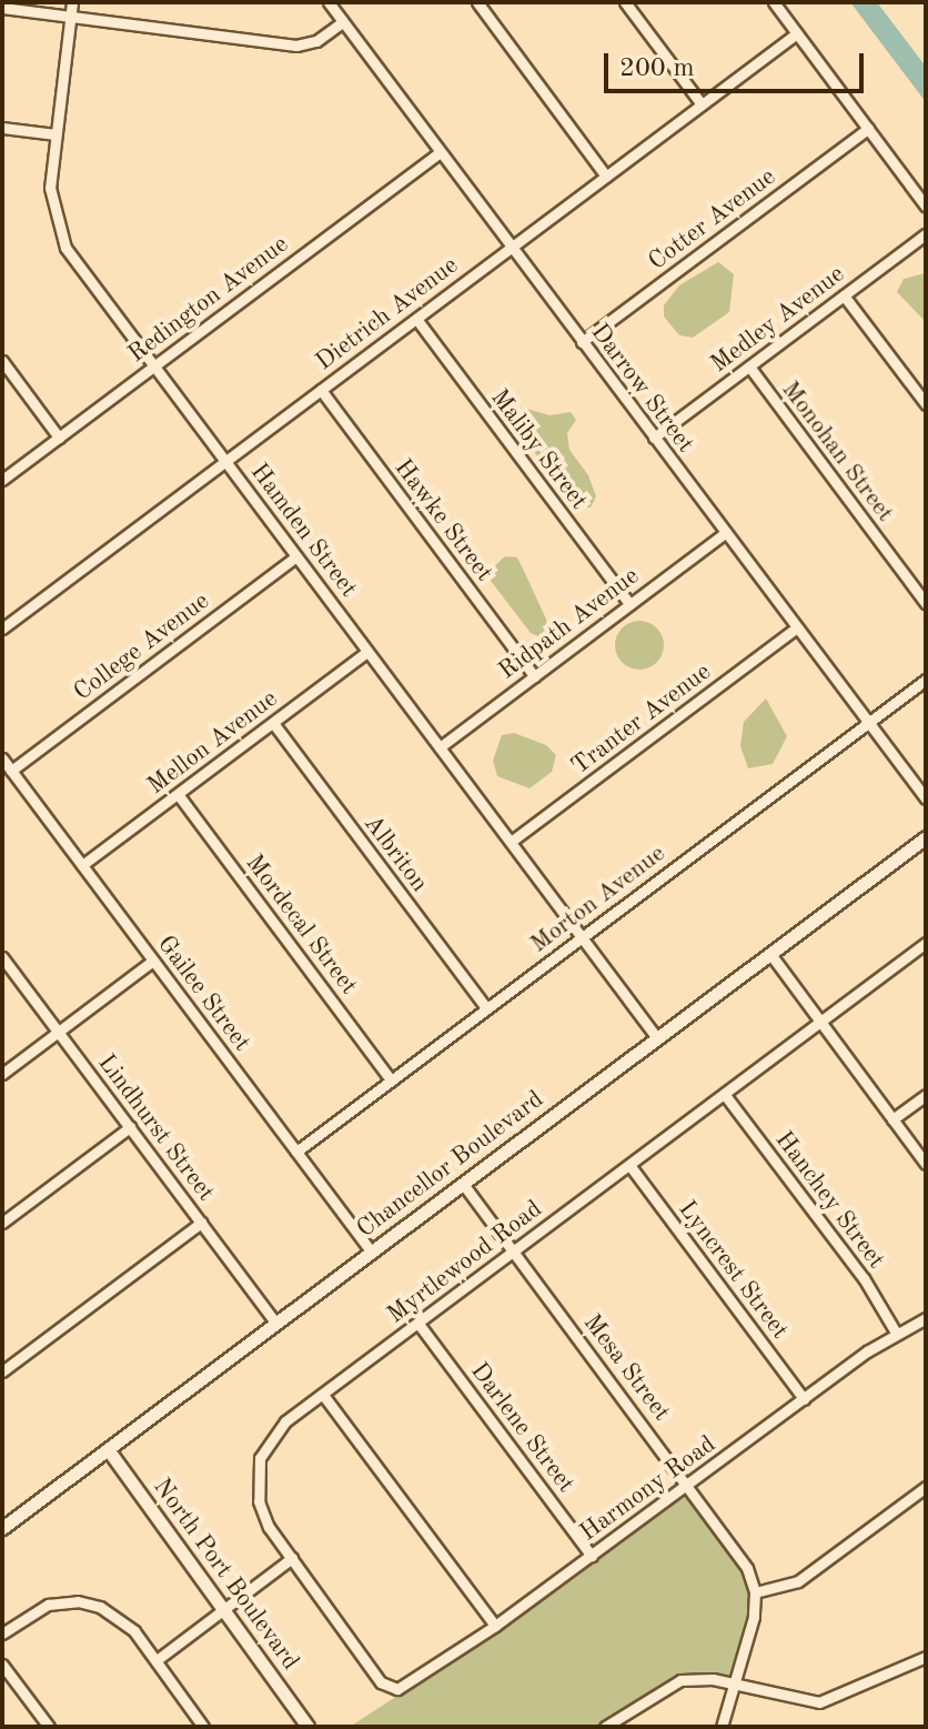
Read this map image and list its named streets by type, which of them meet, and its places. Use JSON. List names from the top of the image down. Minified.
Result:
{"streets":{"street":["Cotter Avenue","Redington Avenue","Dietrich Avenue","Medley Avenue","Darrow Street","Maliby Street","Monohan Street","Hawke Street","Hamden Street","Ridpath Avenue","College Avenue","Tranter Avenue","Mellon Avenue","Albriton","Morton Avenue","Mordecal Street","Gailee Street","Lindhurst Street","Chancellor Boulevard","Hanchey Street","Myrtlewood Road","Lyncrest Street","Mesa Street","Darlene Street","Harmony Road","North Port Boulevard"]},"crossings":[["Cotter Avenue","Darrow Street"],["Redington Avenue","Darrow Street"],["Redington Avenue","Hamden Street"],["Dietrich Avenue","Darrow Street"],["Dietrich Avenue","Maliby Street"],["Dietrich Avenue","Hawke Street"],["Dietrich Avenue","Hamden Street"],["Medley Avenue","Darrow Street"],["Medley Avenue","Monohan Street"],["Darrow Street","Ridpath Avenue"],["Darrow Street","Tranter Avenue"],["Darrow Street","Morton Avenue"],["Maliby Street","Ridpath Avenue"],["Hawke Street","Ridpath Avenue"],["Hamden Street","Ridpath Avenue"],["Hamden Street","College Avenue"],["Hamden Street","Tranter Avenue"],["Hamden Street","Mellon Avenue"],["Hamden Street","Morton Avenue"],["Hamden Street","Chancellor Boulevard"],["College Avenue","Gailee Street"],["Mellon Avenue","Albriton"],["Mellon Avenue","Mordecal Street"],["Mellon Avenue","Gailee Street"],["Albriton","Morton Avenue"],["Morton Avenue","Mordecal Street"],["Morton Avenue","Gailee Street"],["Gailee Street","Chancellor Boulevard"],["Lindhurst Street","Chancellor Boulevard"],["Chancellor Boulevard","Mesa Street"],["Chancellor Boulevard","North Port Boulevard"],["Hanchey Street","Myrtlewood Road"],["Hanchey Street","Harmony Road"],["Myrtlewood Road","Lyncrest Street"],["Myrtlewood Road","Mesa Street"],["Myrtlewood Road","Darlene Street"],["Myrtlewood Road","Harmony Road"],["Lyncrest Street","Harmony Road"],["Mesa Street","Harmony Road"],["Darlene Street","Harmony Road"]],"scale_bar":"200 m"}
